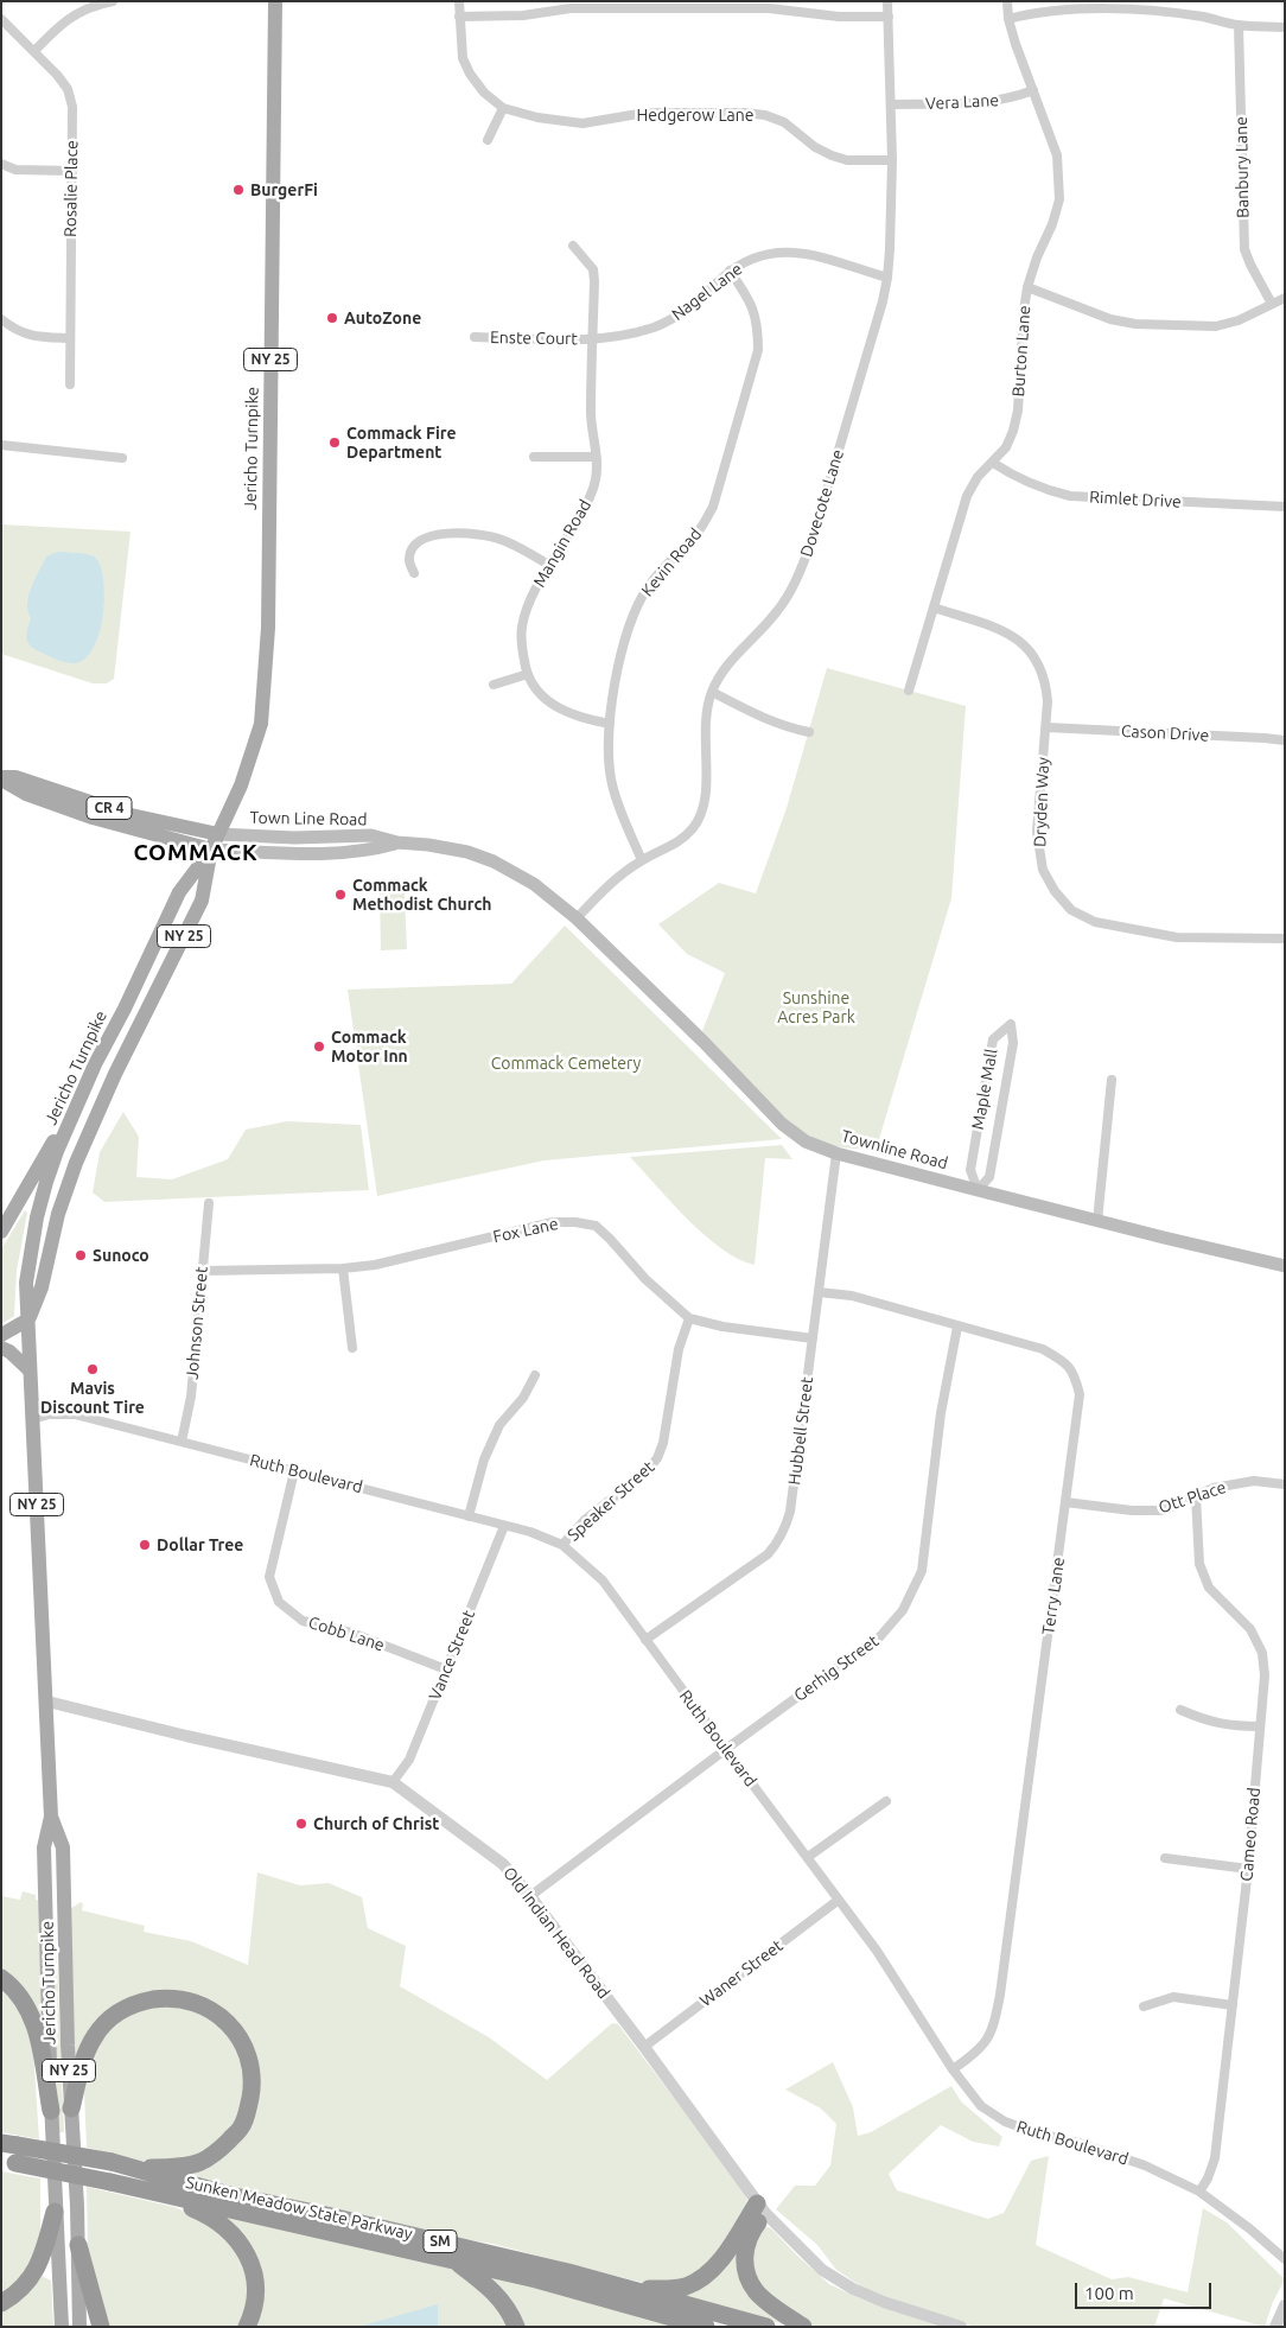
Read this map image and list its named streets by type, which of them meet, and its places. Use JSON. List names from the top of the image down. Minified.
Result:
{"streets":{"highway":["Sunken Meadow State Parkway","SM"],"main road":["NY 25","Jericho Turnpike","CR 4","Town Line Road","Townline Road"],"street":["Vera Lane","Hedgerow Lane","Banbury Lane","Rosalie Place","Nagel Lane","Enste Court","Burton Lane","Rimlet Drive","Dovecote Lane","Mangin Road","Kevin Road","Cason Drive","Dryden Way","Maple Mall","Fox Lane","Johnson Street","Hubbell Street","Ruth Boulevard","Ott Place","Speaker Street","Terry Lane","Cobb Lane","Vance Street","Gerhig Street","Cameo Road","Old Indian Head Road","Waner Street"]},"crossings":[["Vera Lane","Burton Lane"],["Vera Lane","Dovecote Lane"],["Hedgerow Lane","Dovecote Lane"],["Nagel Lane","Enste Court"],["Nagel Lane","Dovecote Lane"],["Nagel Lane","Mangin Road"],["Nagel Lane","Kevin Road"],["Enste Court","Mangin Road"],["Burton Lane","Rimlet Drive"],["Burton Lane","Dryden Way"],["Jericho Turnpike","CR 4"],["Jericho Turnpike","Town Line Road"],["Jericho Turnpike","Ruth Boulevard"],["Jericho Turnpike","Old Indian Head Road"],["Dovecote Lane","Kevin Road"],["Dovecote Lane","Town Line Road"],["Dovecote Lane","Townline Road"],["Mangin Road","Kevin Road"],["Cason Drive","Dryden Way"],["CR 4","Town Line Road"],["Town Line Road","Townline Road"],["Maple Mall","Townline Road"],["Townline Road","Hubbell Street"],["Fox Lane","Johnson Street"],["Fox Lane","Hubbell Street"],["Fox Lane","Speaker Street"],["Johnson Street","Ruth Boulevard"],["Hubbell Street","Ruth Boulevard"],["Hubbell Street","Terry Lane"],["Ruth Boulevard","Speaker Street"],["Ruth Boulevard","Terry Lane"],["Ruth Boulevard","Cobb Lane"],["Ruth Boulevard","Vance Street"],["Ruth Boulevard","Gerhig Street"],["Ruth Boulevard","Cameo Road"],["Ruth Boulevard","Waner Street"],["Ott Place","Terry Lane"],["Ott Place","Cameo Road"],["Terry Lane","Gerhig Street"],["Cobb Lane","Vance Street"],["Vance Street","Old Indian Head Road"],["Gerhig Street","Old Indian Head Road"],["Old Indian Head Road","Waner Street"]],"districts":["COMMACK"],"parks":["Sunshine Acres Park","Commack Cemetery"],"places":["BurgerFi","AutoZone","Commack Fire Department","Commack Methodist Church","Commack Motor Inn","Sunoco","Mavis Discount Tire","Dollar Tree","Church of Christ"],"scale_bar":"100 m"}
